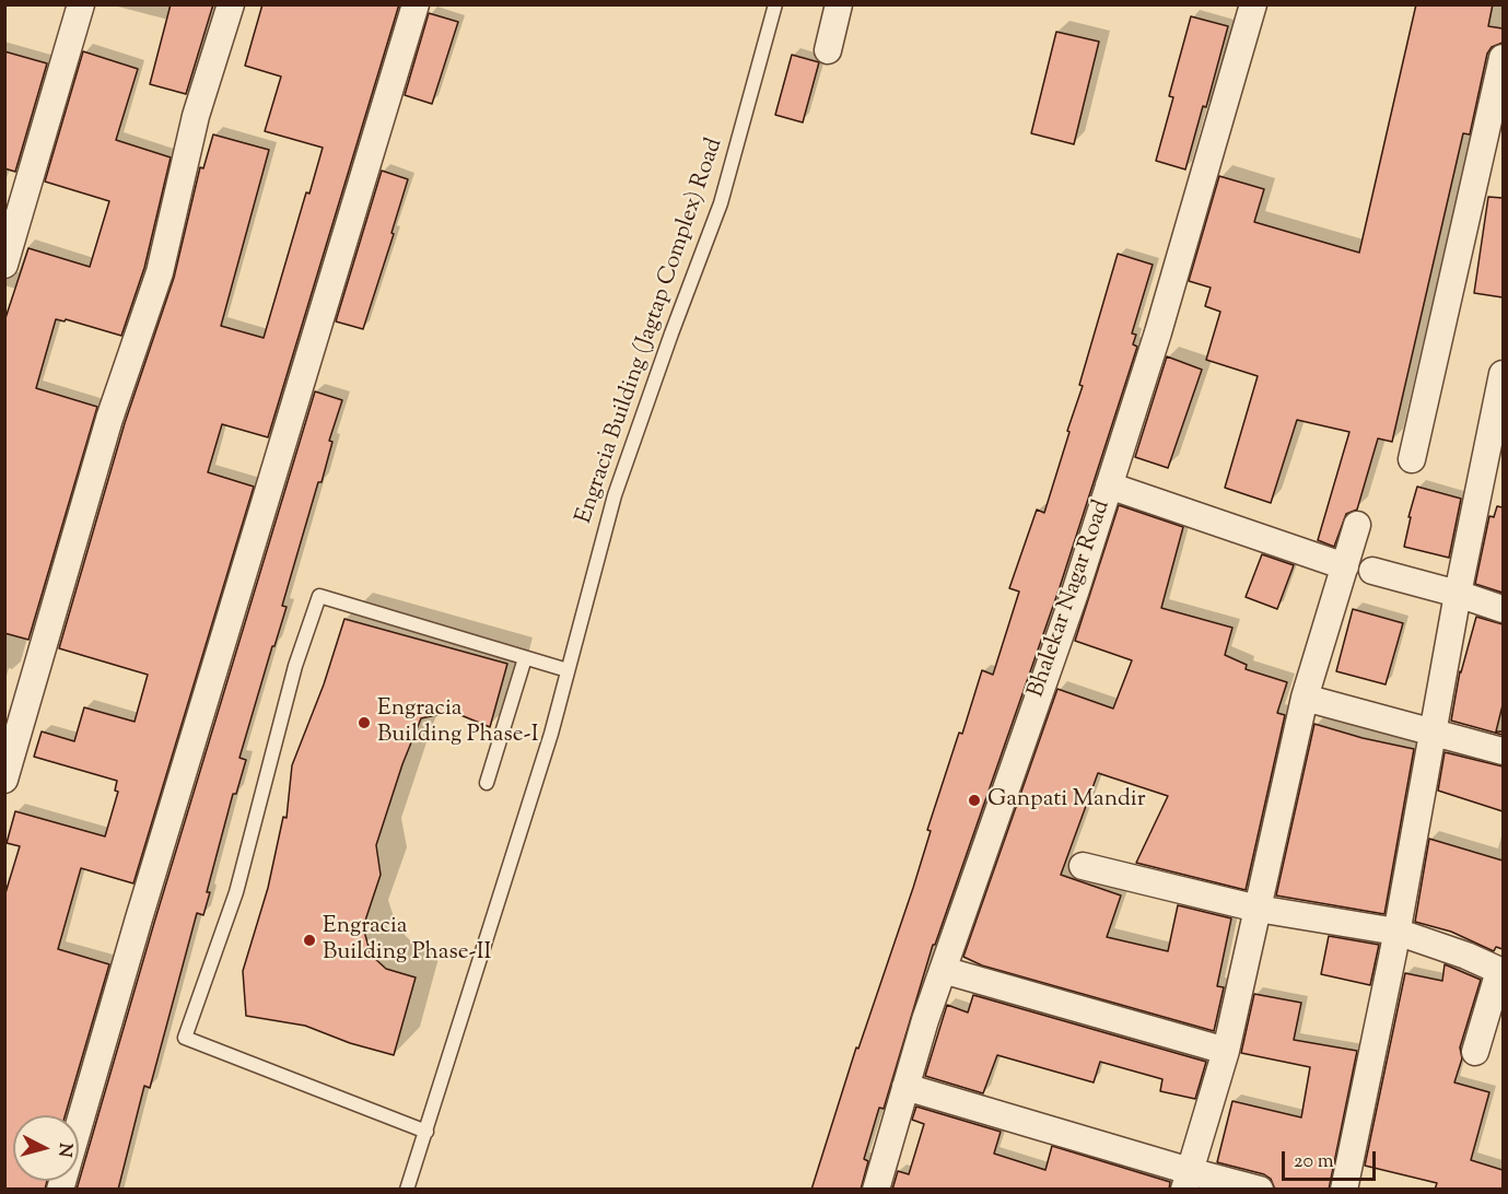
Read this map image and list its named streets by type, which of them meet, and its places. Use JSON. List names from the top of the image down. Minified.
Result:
{"streets":{"street":["Bhalekar Nagar Road"],"lane":["Engracia Building (Jagtap Complex) Road"]},"places":["Engracia Building Phase-I","Ganpati Mandir","Engracia Building Phase-II"],"scale_bar":"20 m","north":"right"}
